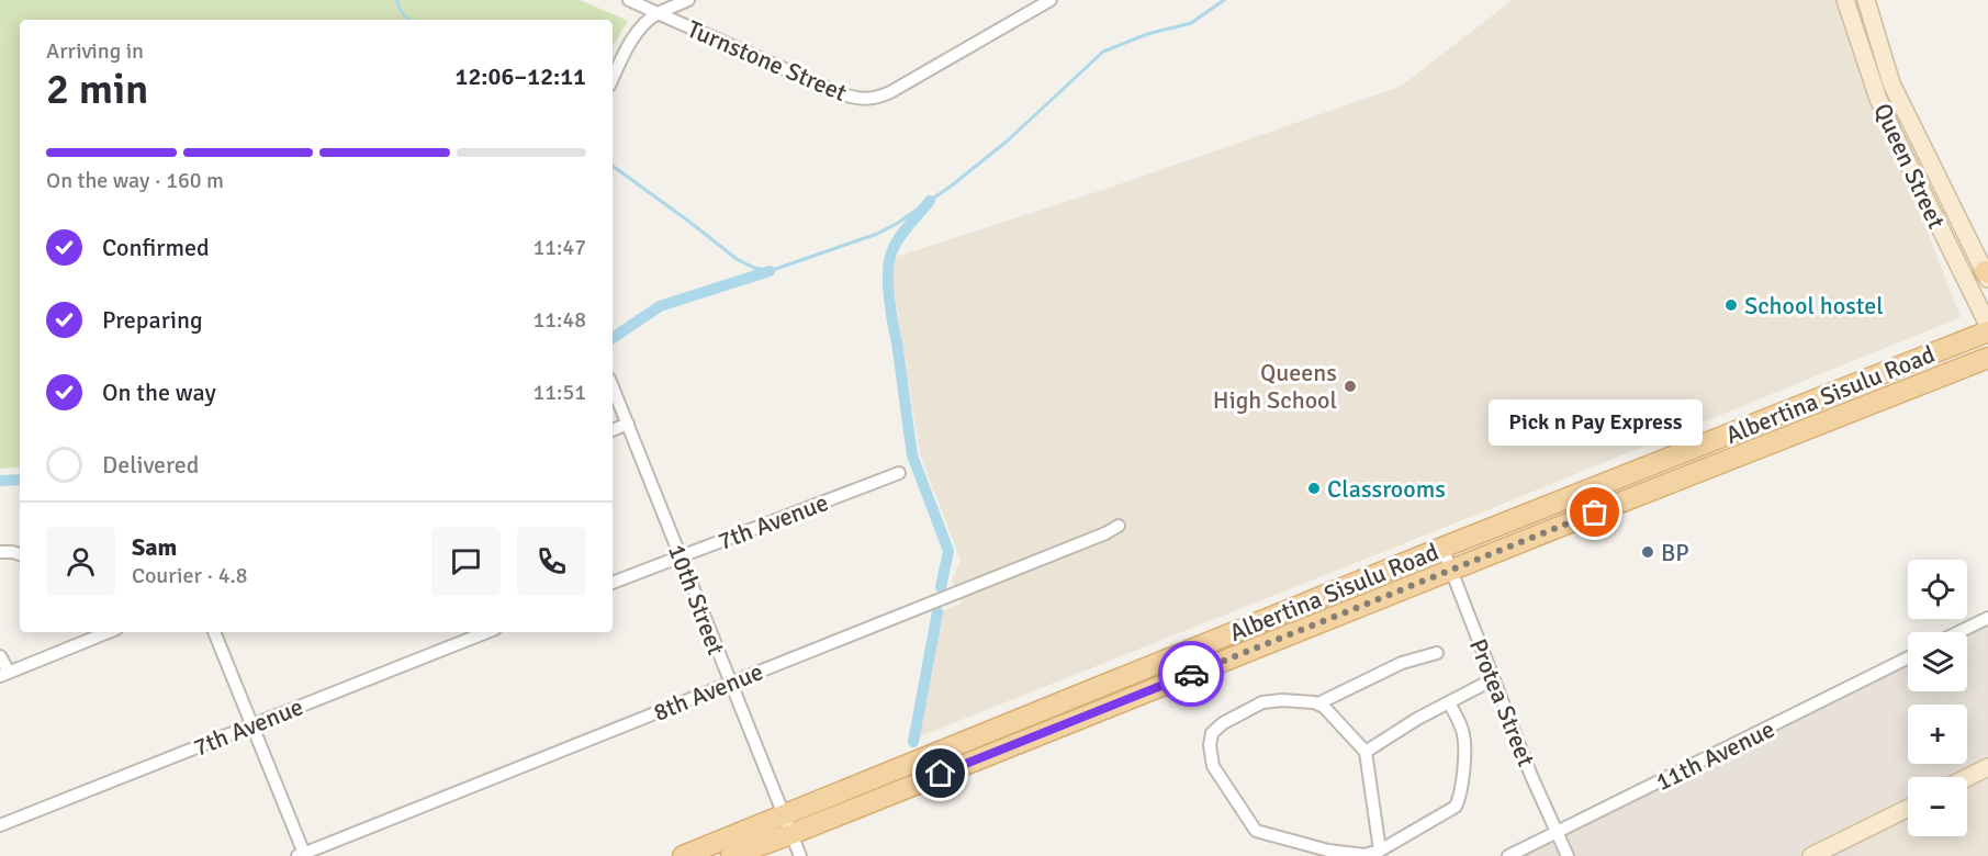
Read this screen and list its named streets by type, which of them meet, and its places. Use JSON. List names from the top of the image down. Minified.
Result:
{"streets":{"main road":["Queen Street","Albertina Sisulu Road"],"street":["Turnstone Street","7th Avenue","10th Street","8th Avenue","Protea Street","11th Avenue"]},"crossings":[["Albertina Sisulu Road","10th Street"],["Albertina Sisulu Road","Protea Street"],["7th Avenue","10th Street"],["10th Street","8th Avenue"],["Protea Street","11th Avenue"]],"places":["School hostel","Queens High School","Classrooms","Pick n Pay Express","BP"],"page":{"heading":["2 min","Arriving in","12:06–12:11"],"panel":["Sam","Courier · 4.8"],"bar":"On the way · 160 m","list":[["Confirmed","11:47"],["Preparing","11:48"],["On the way","11:51"],"Delivered"],"bubble":"Pick n Pay Express","map_buttons":["+","−"]}}
